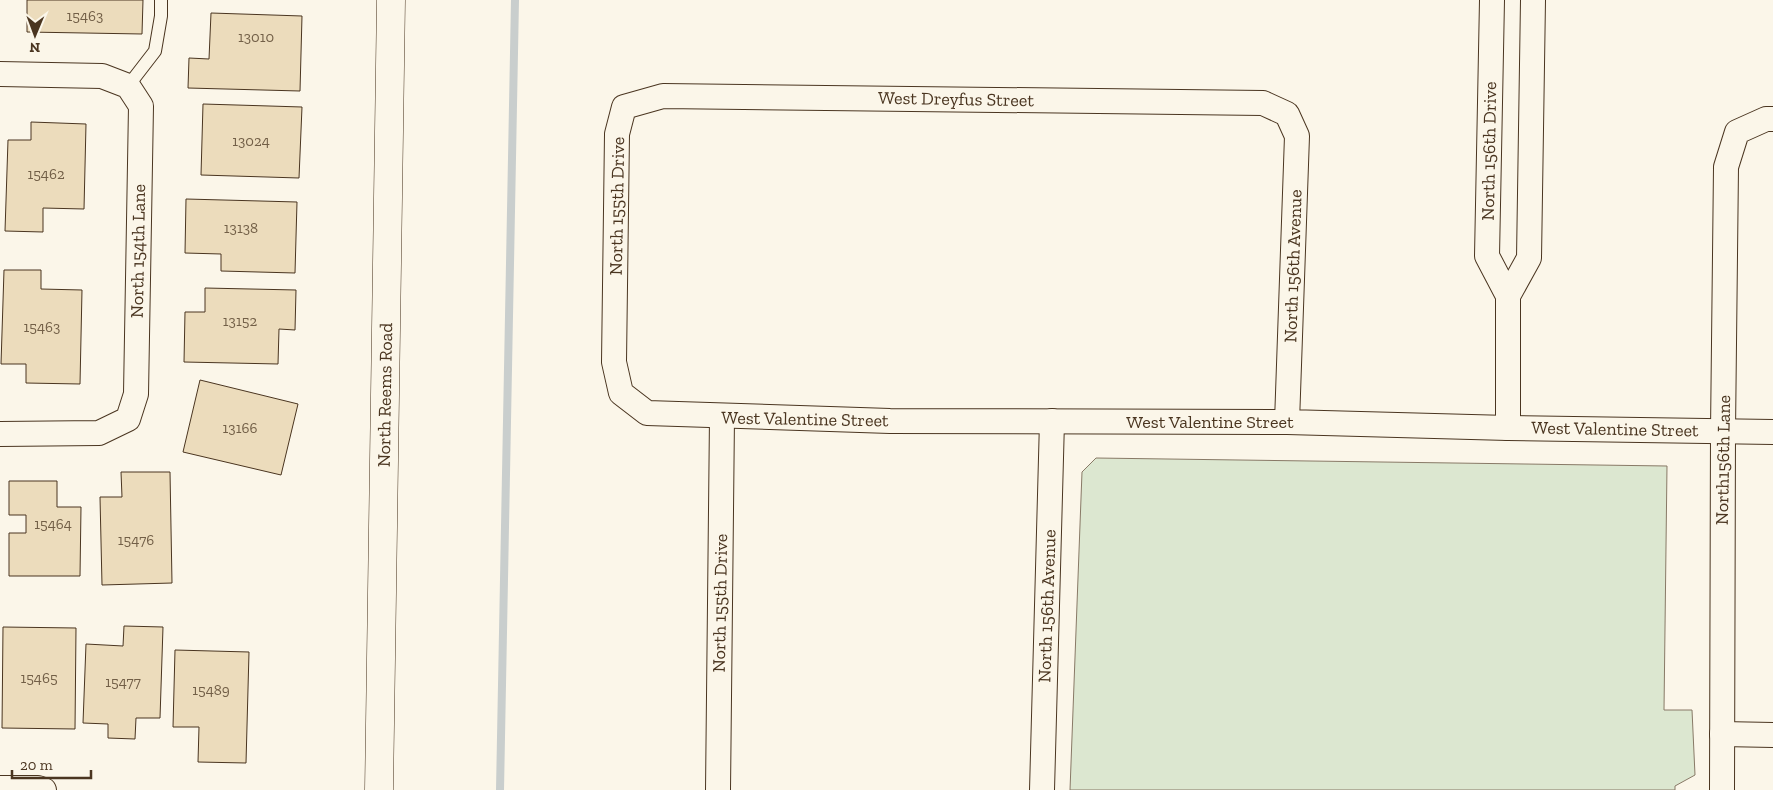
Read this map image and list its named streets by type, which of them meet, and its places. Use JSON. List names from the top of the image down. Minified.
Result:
{"streets":{"main road":["North Reems Road"],"street":["West Dreyfus Street","North 156th Drive","North 155th Drive","North 154th Lane","North 156th Avenue","West Valentine Street","North156th Lane"]},"crossings":[["West Dreyfus Street","North 155th Drive"],["West Dreyfus Street","North 156th Avenue"],["North 156th Drive","West Valentine Street"],["North 155th Drive","West Valentine Street"],["North 156th Avenue","West Valentine Street"],["West Valentine Street","North156th Lane"]],"house_numbers":["15463","13010","13024","15462","13138","13152","15463","13166","15464","15476","15465","15477","15489"],"scale_bar":"20 m","north":"bottom"}
